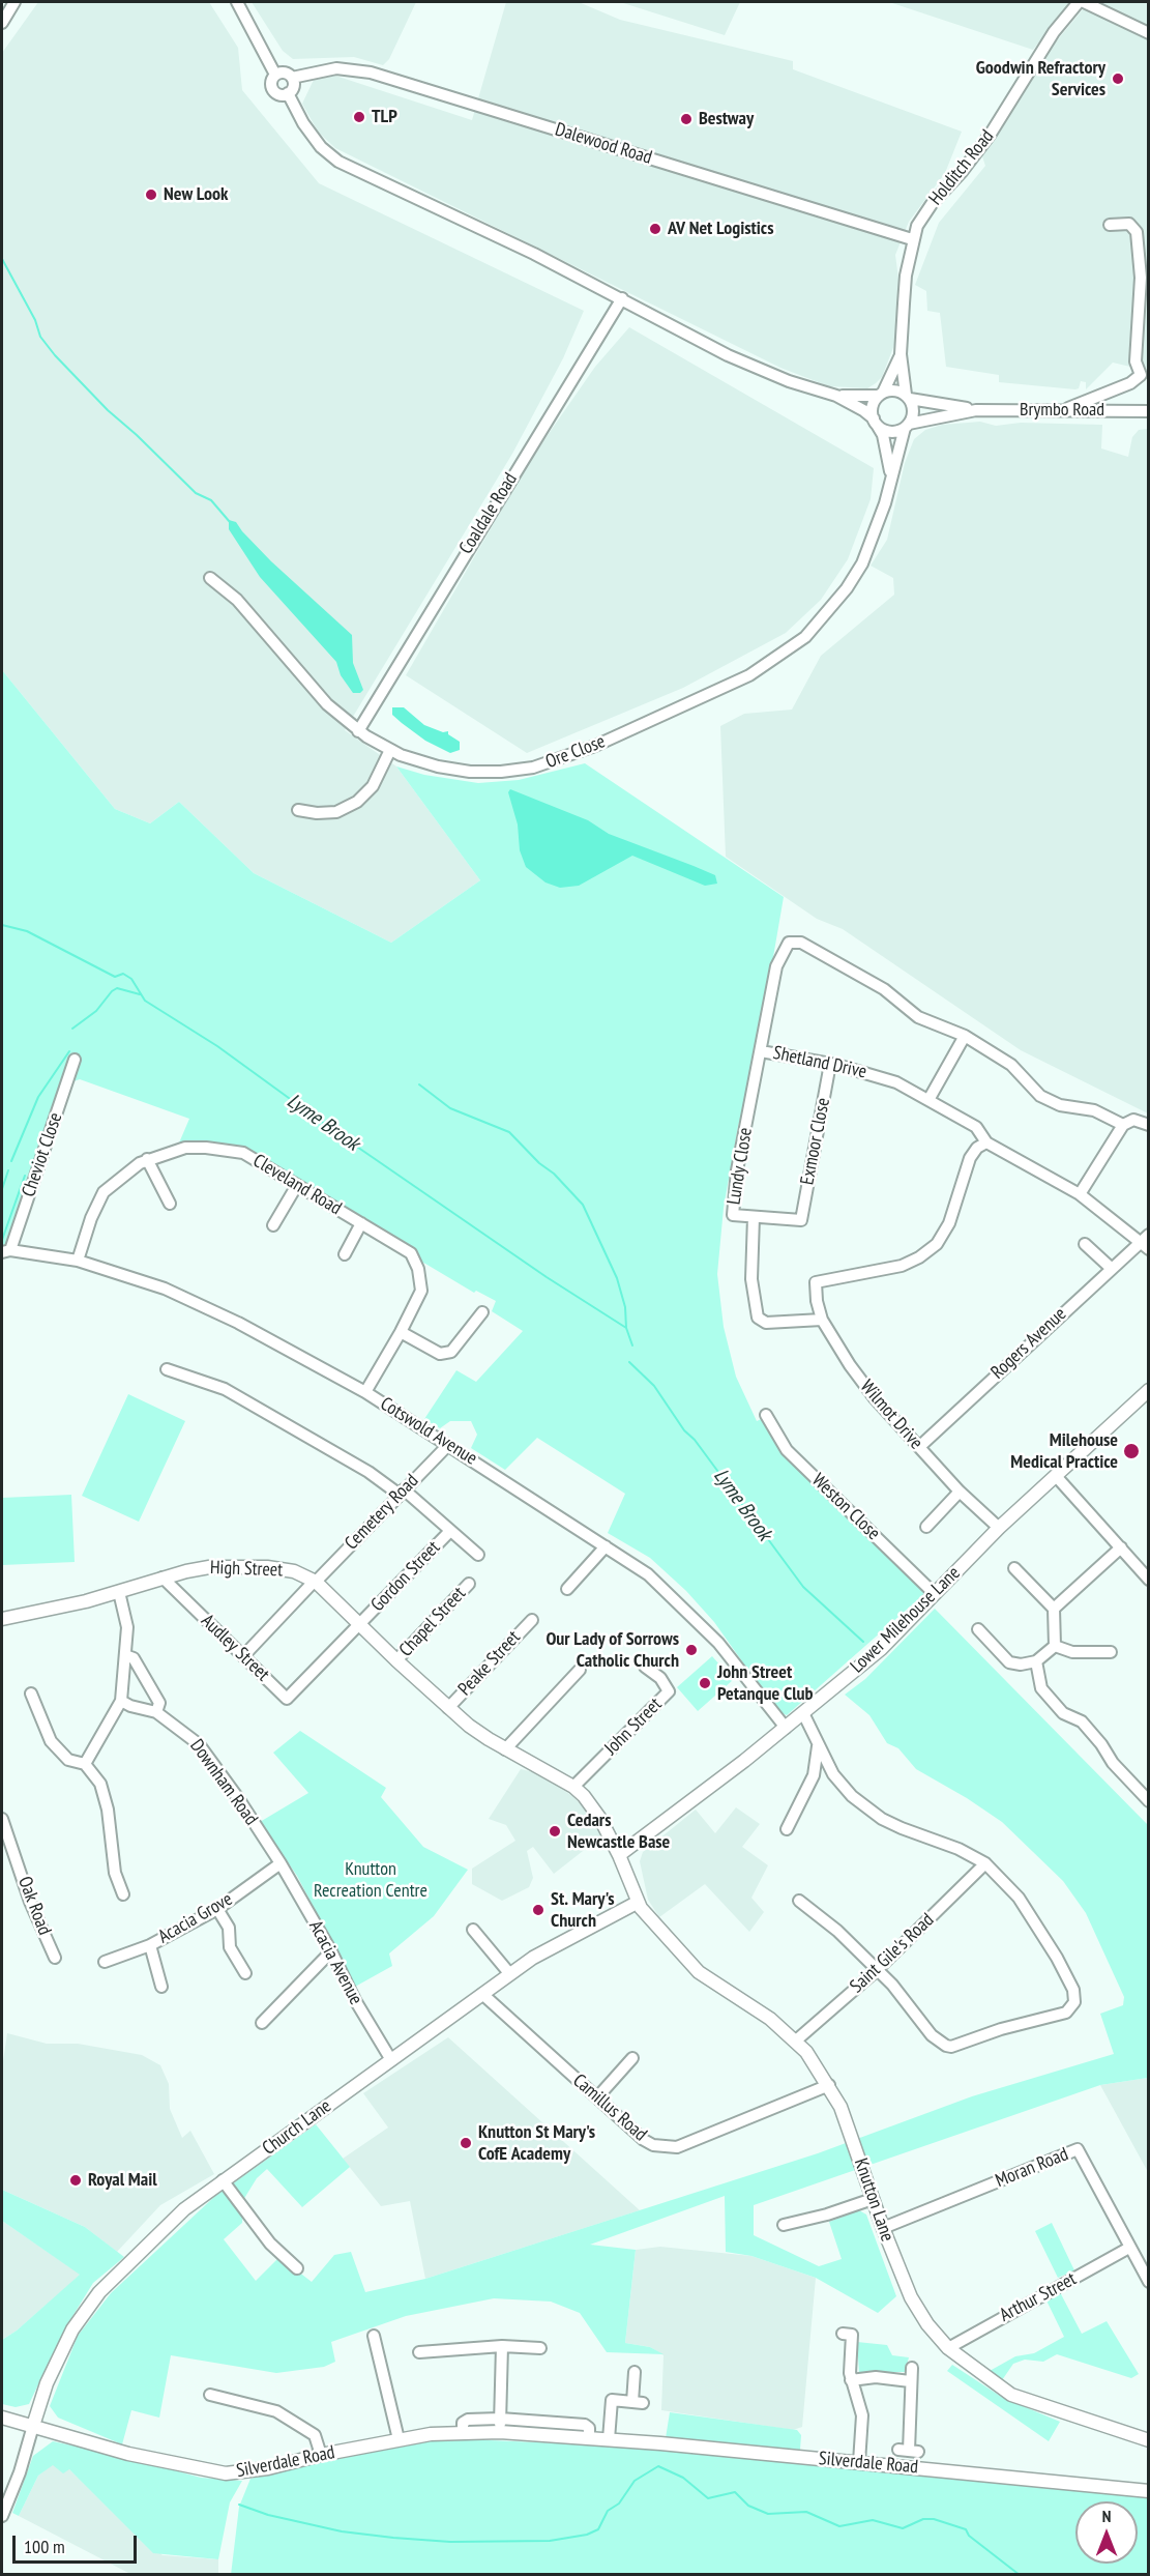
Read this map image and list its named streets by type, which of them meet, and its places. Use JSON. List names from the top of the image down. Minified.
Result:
{"streets":{"main road":["High Street","Lower Milehouse Lane","Church Lane","Knutton Lane","Silverdale Road"],"street":["Dalewood Road","Holditch Road","Brymbo Road","Coaldale Road","Ore Close","Shetland Drive","Exmoor Close","Cheviot Close","Lundy Close","Cleveland Road","Rogers Avenue","Wilmot Drive","Cotswold Avenue","Weston Close","Cemetery Road","Gordon Street","Chapel Street","Audley Street","Peake Street","John Street","Downham Road","Oak Road","Acacia Grove","Saint Gile's Road","Acacia Avenue","Camillus Road","Moran Road","Arthur Street"]},"crossings":[["Dalewood Road","Holditch Road"],["Holditch Road","Brymbo Road"],["Holditch Road","Ore Close"],["Brymbo Road","Ore Close"],["Coaldale Road","Ore Close"],["Shetland Drive","Exmoor Close"],["Shetland Drive","Lundy Close"],["Shetland Drive","Wilmot Drive"],["Exmoor Close","Lundy Close"],["Cheviot Close","Cotswold Avenue"],["Cleveland Road","Cotswold Avenue"],["Rogers Avenue","Wilmot Drive"],["Wilmot Drive","Lower Milehouse Lane"],["Cotswold Avenue","Cemetery Road"],["Cotswold Avenue","Lower Milehouse Lane"],["Weston Close","Lower Milehouse Lane"],["Cemetery Road","High Street"],["Cemetery Road","Audley Street"],["High Street","Gordon Street"],["High Street","Chapel Street"],["High Street","Audley Street"],["High Street","Peake Street"],["High Street","John Street"],["Gordon Street","Audley Street"],["Downham Road","Acacia Grove"],["Downham Road","Acacia Avenue"],["Acacia Grove","Acacia Avenue"],["Saint Gile's Road","Knutton Lane"],["Acacia Avenue","Church Lane"],["Camillus Road","Church Lane"],["Camillus Road","Knutton Lane"],["Church Lane","Knutton Lane"],["Church Lane","Silverdale Road"],["Moran Road","Knutton Lane"],["Moran Road","Arthur Street"],["Knutton Lane","Arthur Street"]],"water":["Lyme Brook"],"parks":["Knutton Recreation Centre"],"places":["Goodwin Refractory Services","TLP","Bestway","New Look","AV Net Logistics","Milehouse Medical Practice","Our Lady of Sorrows Catholic Church","John Street Petanque Club","Cedars Newcastle Base","St. Mary's Church","Knutton St Mary's CofE Academy","Royal Mail"],"scale_bar":"100 m","north":"top"}
